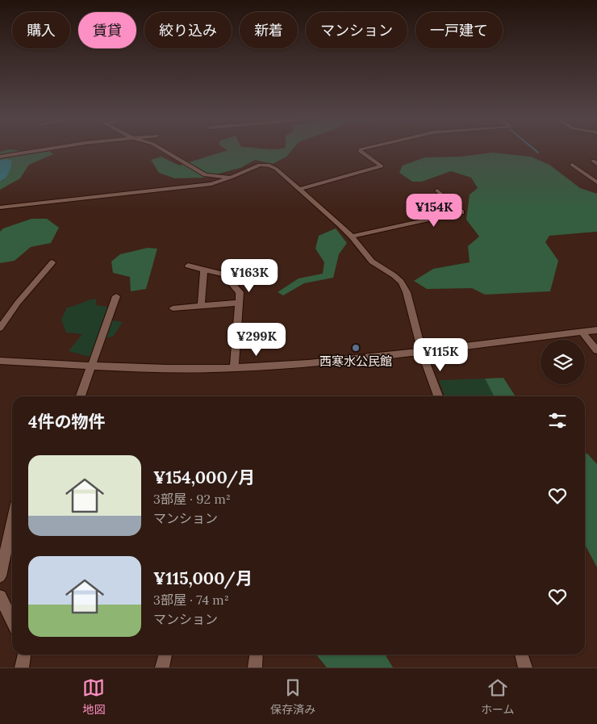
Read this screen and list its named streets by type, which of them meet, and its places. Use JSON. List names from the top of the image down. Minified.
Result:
{"places":["西寒水公民館"],"page":{"chip":["購入","賃貸","絞り込み","新着","マンション","一戸建て"],"price":["¥154K","¥163K","¥299K","¥115K"],"heading":"4件の物件","list":[{"name":"¥154,000/月","note":"3部屋 · 92 m² · マンション"},{"name":"¥115,000/月","note":"3部屋 · 74 m² · マンション"}],"tabs":["地図","保存済み","ホーム"]}}
